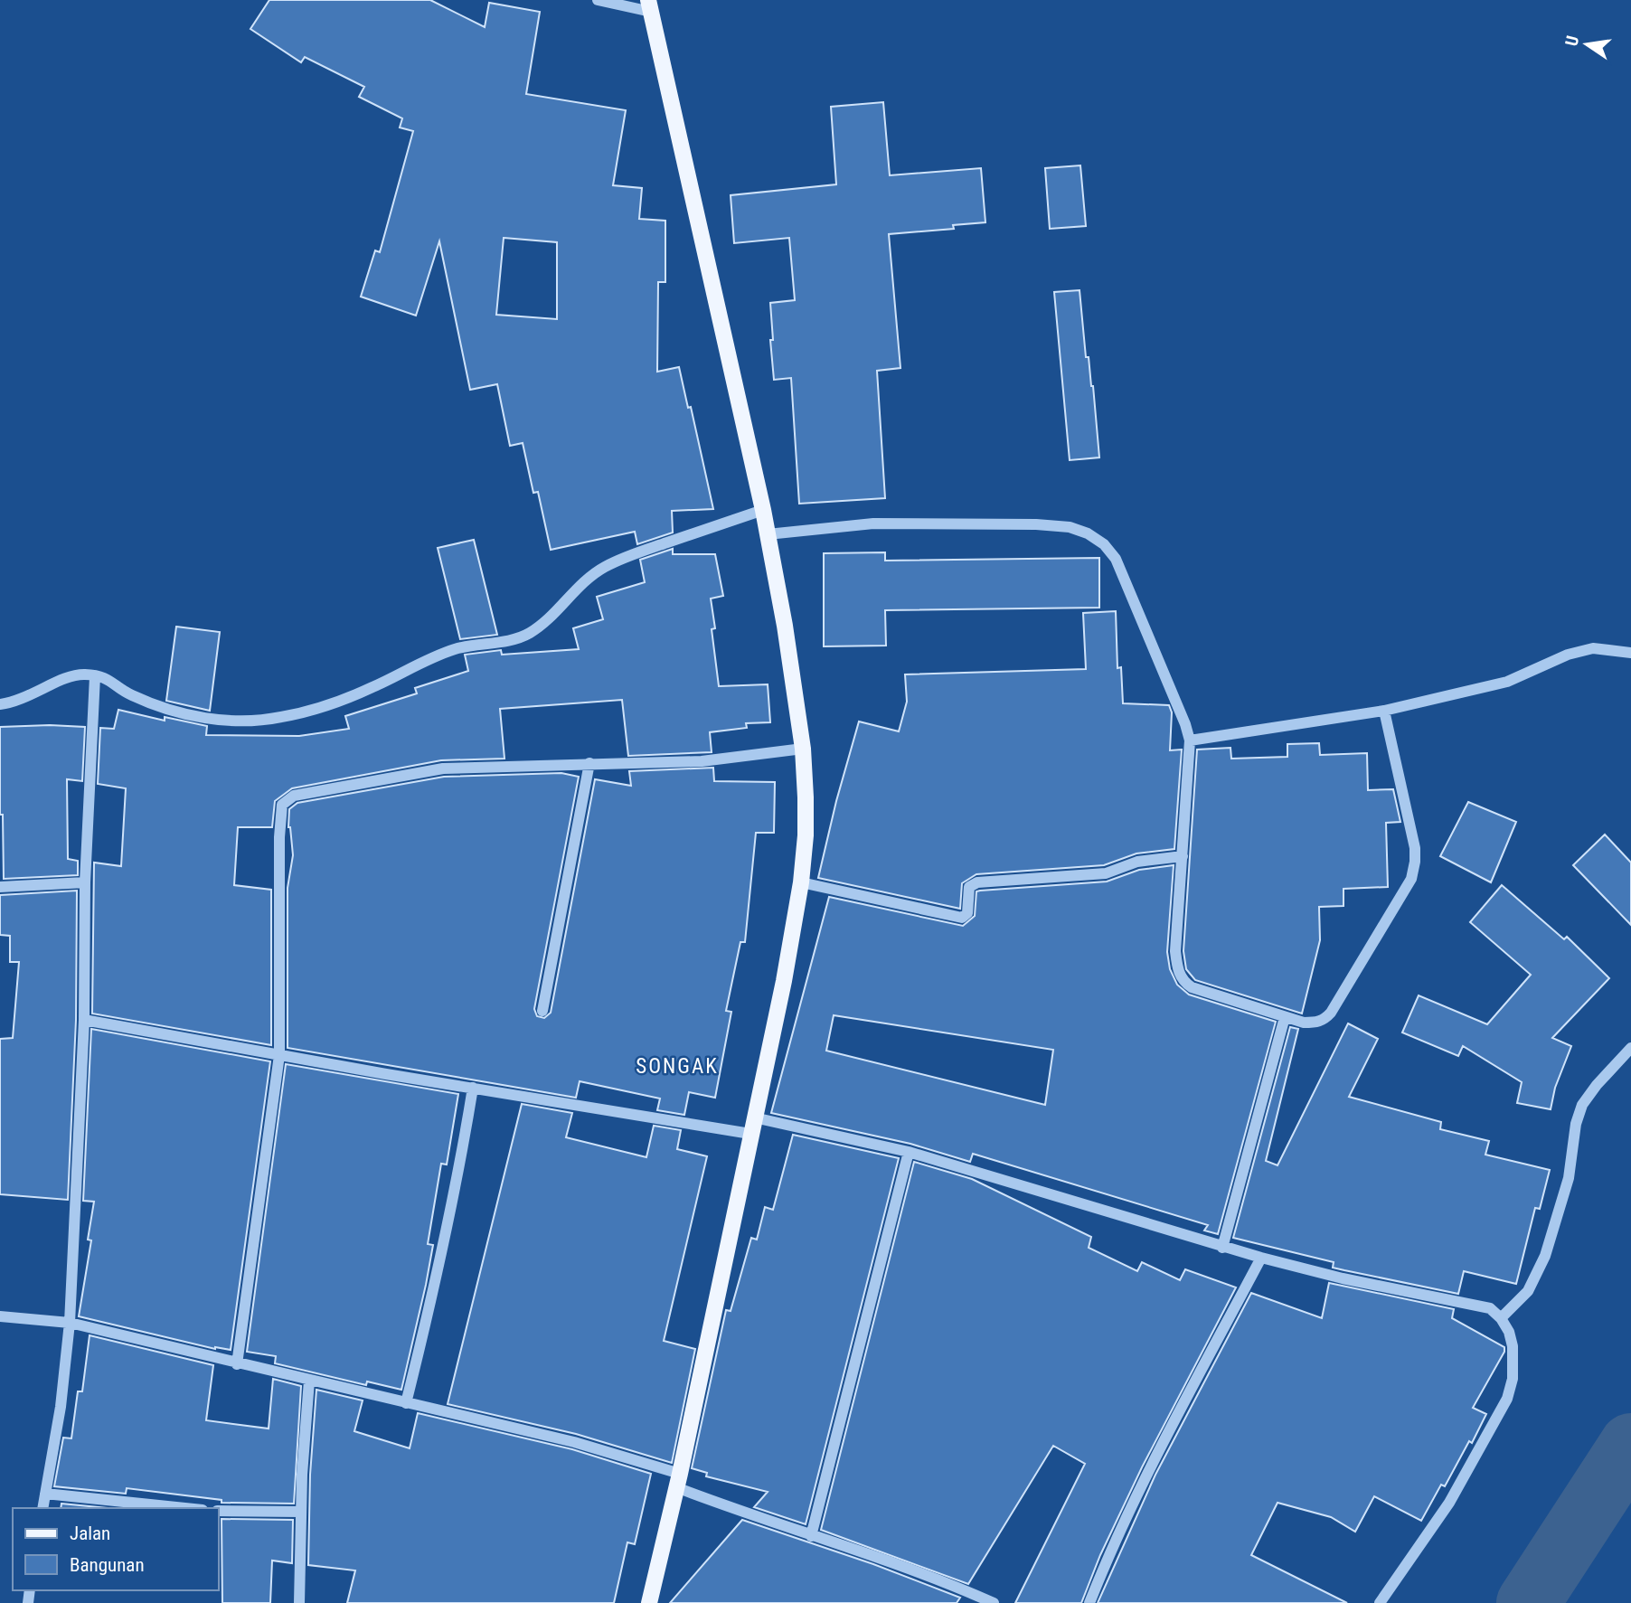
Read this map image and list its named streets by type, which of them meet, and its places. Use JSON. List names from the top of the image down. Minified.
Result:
{"districts":["SONGAK"],"legend":["Jalan","Bangunan"],"north":"left"}
